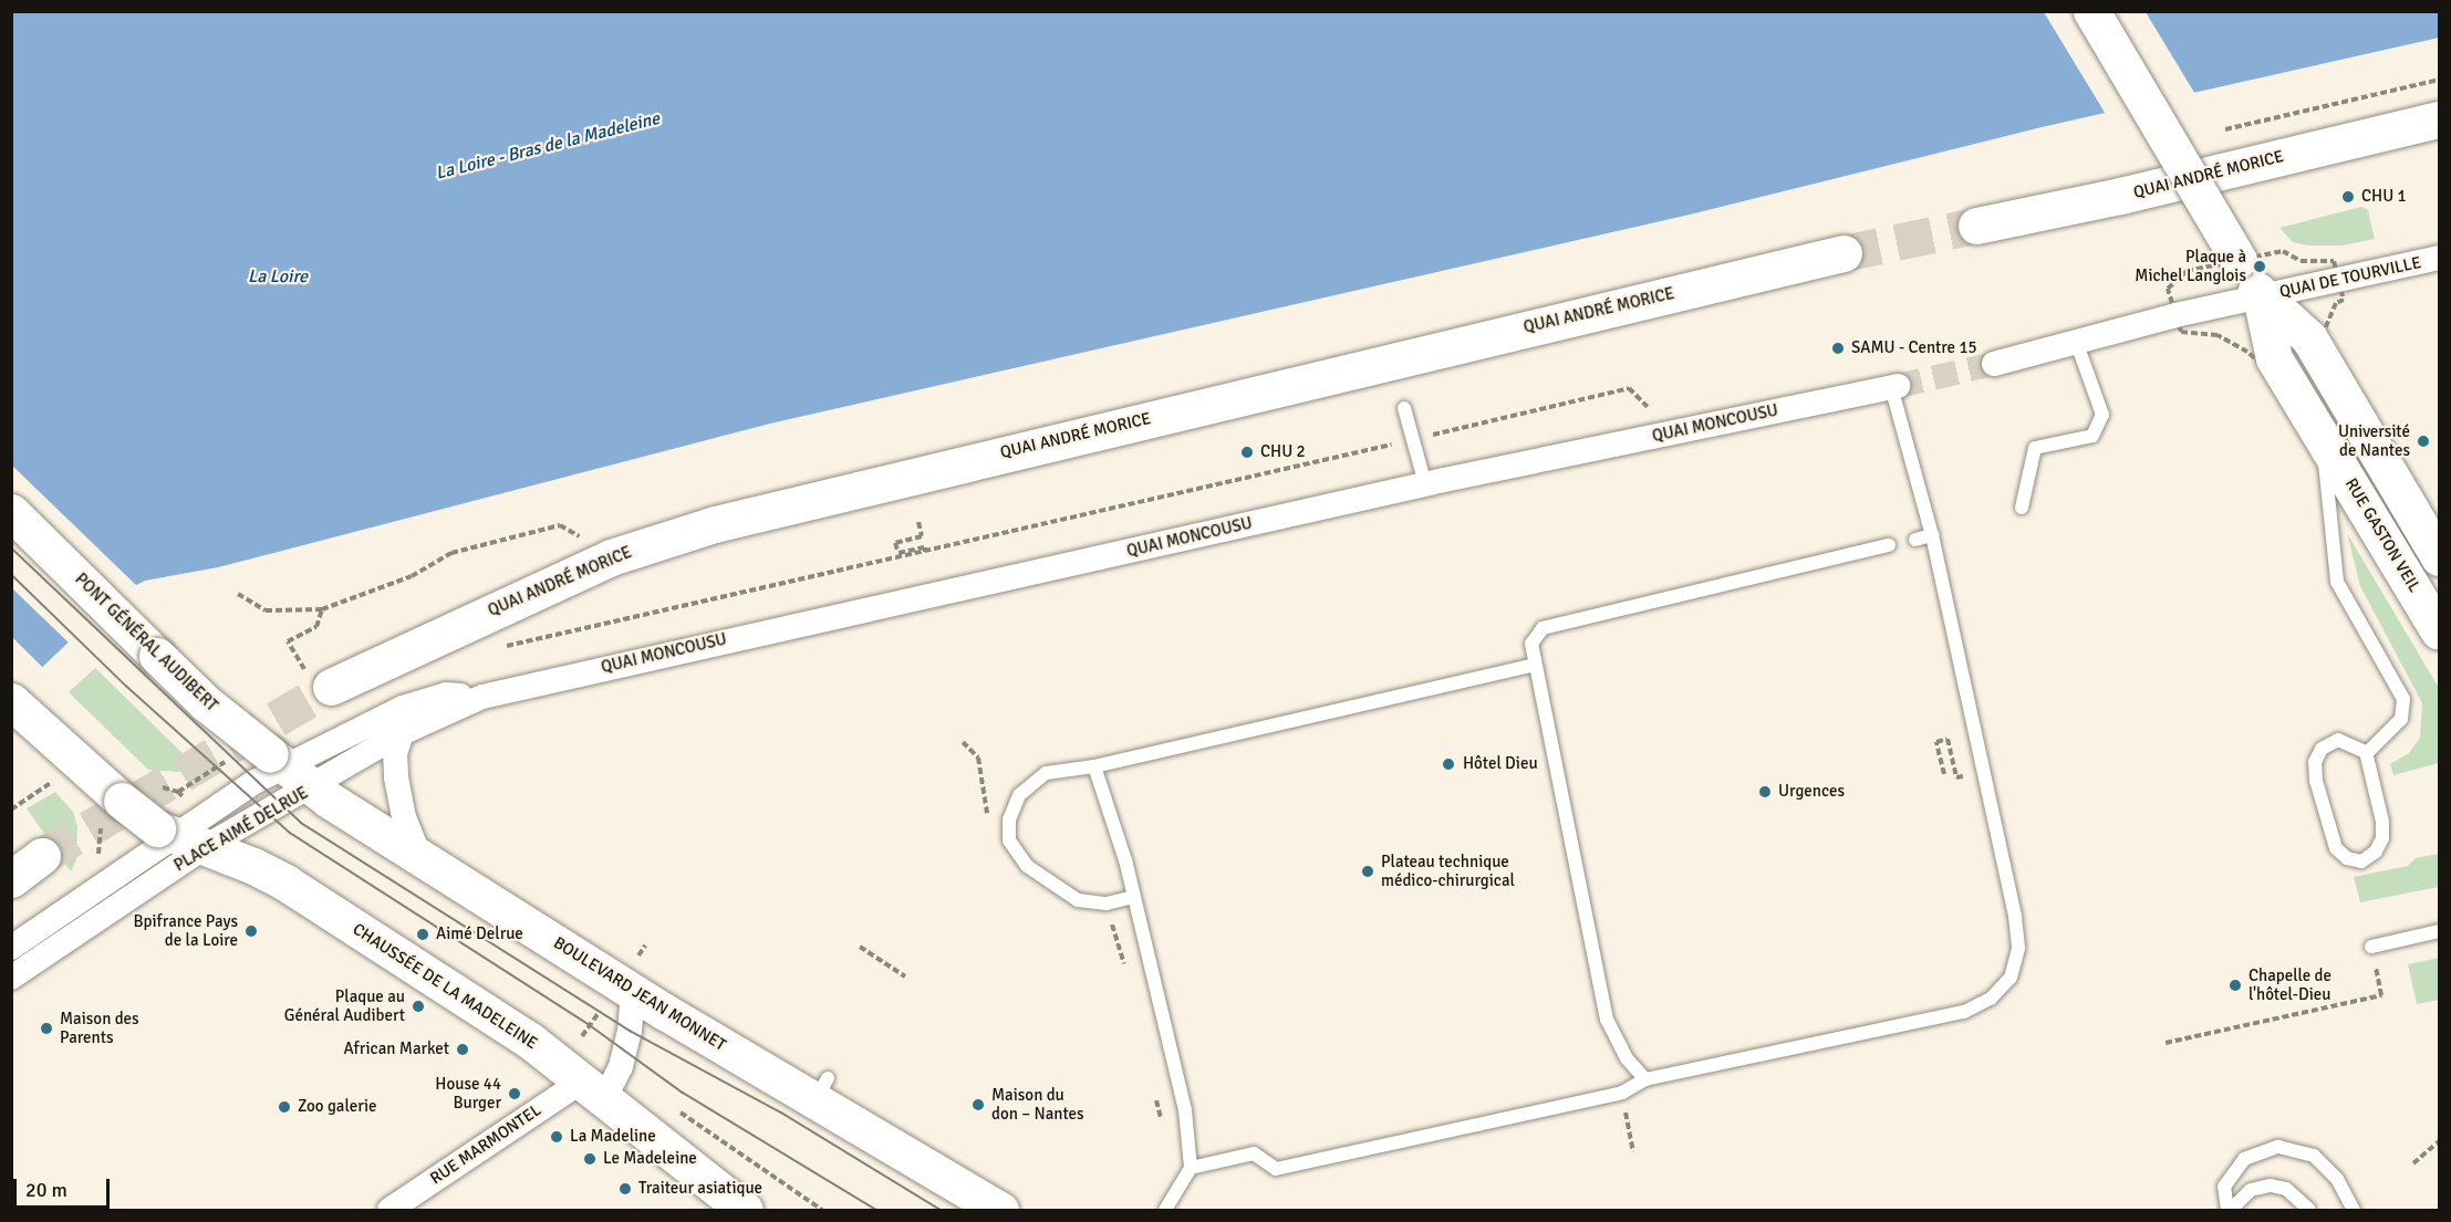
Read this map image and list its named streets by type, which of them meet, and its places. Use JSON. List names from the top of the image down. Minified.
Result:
{"streets":{"main road":["QUAI ANDRÉ MORICE","RUE GASTON VEIL","PONT GÉNÉRAL AUDIBERT","CHAUSSÉE DE LA MADELEINE","BOULEVARD JEAN MONNET"],"street":["QUAI DE TOURVILLE","QUAI MONCOUSU","PLACE AIMÉ DELRUE","RUE MARMONTEL"]},"crossings":[["QUAI DE TOURVILLE","RUE GASTON VEIL"],["QUAI MONCOUSU","PONT GÉNÉRAL AUDIBERT"],["QUAI MONCOUSU","PLACE AIMÉ DELRUE"],["QUAI MONCOUSU","BOULEVARD JEAN MONNET"],["PONT GÉNÉRAL AUDIBERT","PLACE AIMÉ DELRUE"],["PONT GÉNÉRAL AUDIBERT","BOULEVARD JEAN MONNET"],["PLACE AIMÉ DELRUE","CHAUSSÉE DE LA MADELEINE"],["PLACE AIMÉ DELRUE","BOULEVARD JEAN MONNET"],["CHAUSSÉE DE LA MADELEINE","RUE MARMONTEL"]],"water":["La Loire - Bras de la Madeleine","La Loire"],"places":["CHU 1","Plaque à Michel Langlois","SAMU - Centre 15","Université de Nantes","CHU 2","Hôtel Dieu","Urgences","Plateau technique médico-chirurgical","Bpifrance Pays de la Loire","Aimé Delrue","Chapelle de l'hôtel-Dieu","Plaque au Général Audibert","Maison des Parents","African Market","House 44 Burger","Maison du don – Nantes","Zoo galerie","La Madeline","Le Madeleine","Traiteur asiatique"],"scale_bar":"20 m"}
